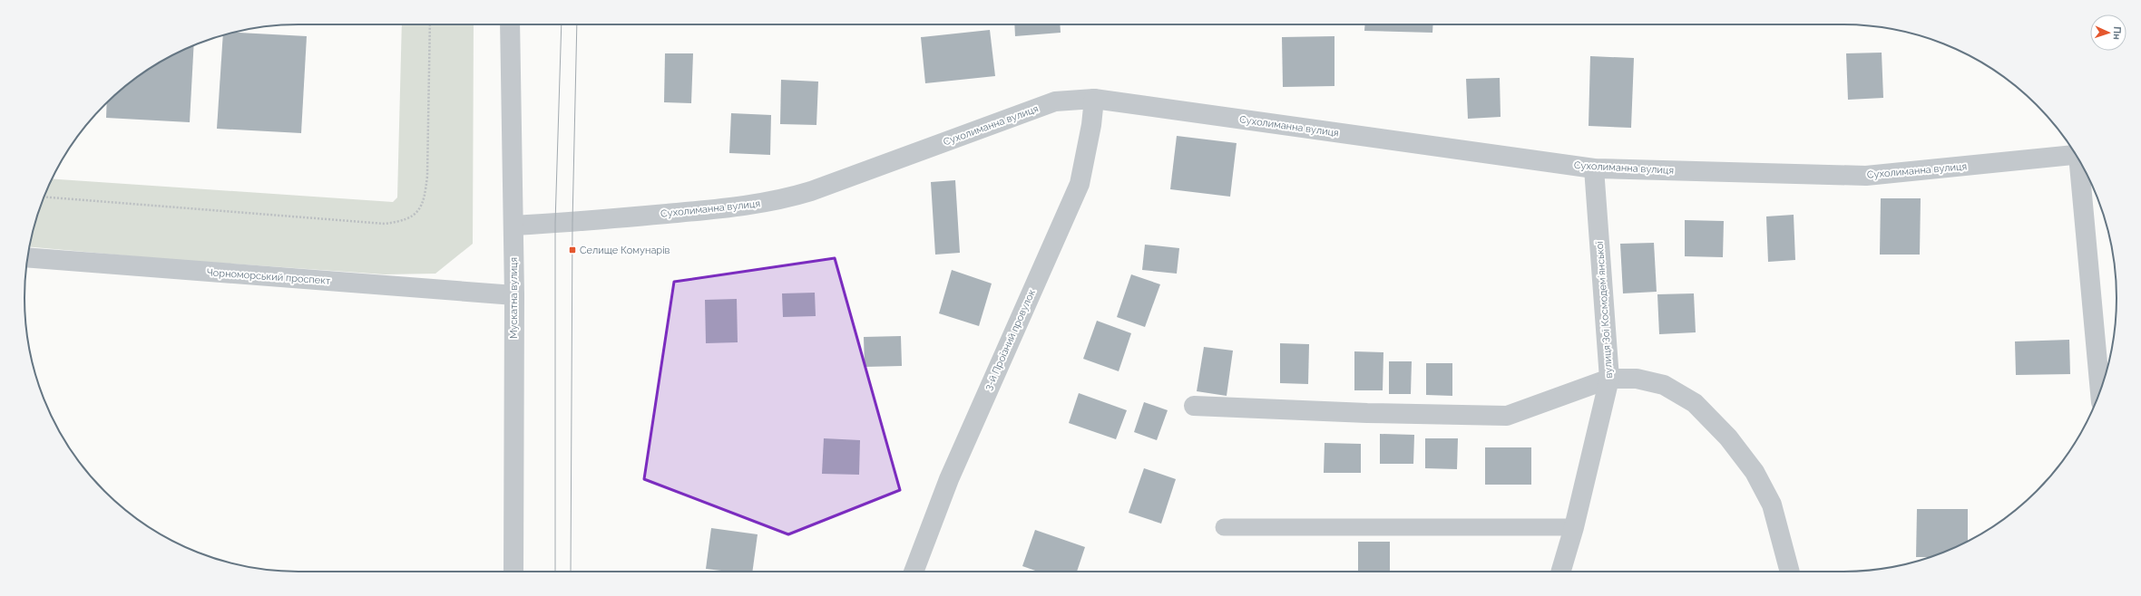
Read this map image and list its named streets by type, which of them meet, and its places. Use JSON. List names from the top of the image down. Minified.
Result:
{"streets":{"street":["Сухолиманна вулиця","Чорноморський проспект","Мускатна вулиця","вулиця Зої Космодемʼянської","3-й Проїзний провулок"]},"crossings":[["Сухолиманна вулиця","Мускатна вулиця"],["Сухолиманна вулиця","вулиця Зої Космодемʼянської"],["Сухолиманна вулиця","3-й Проїзний провулок"],["Чорноморський проспект","Мускатна вулиця"]],"places":{"transit":["Селище Комунарів"]},"north":"right"}
